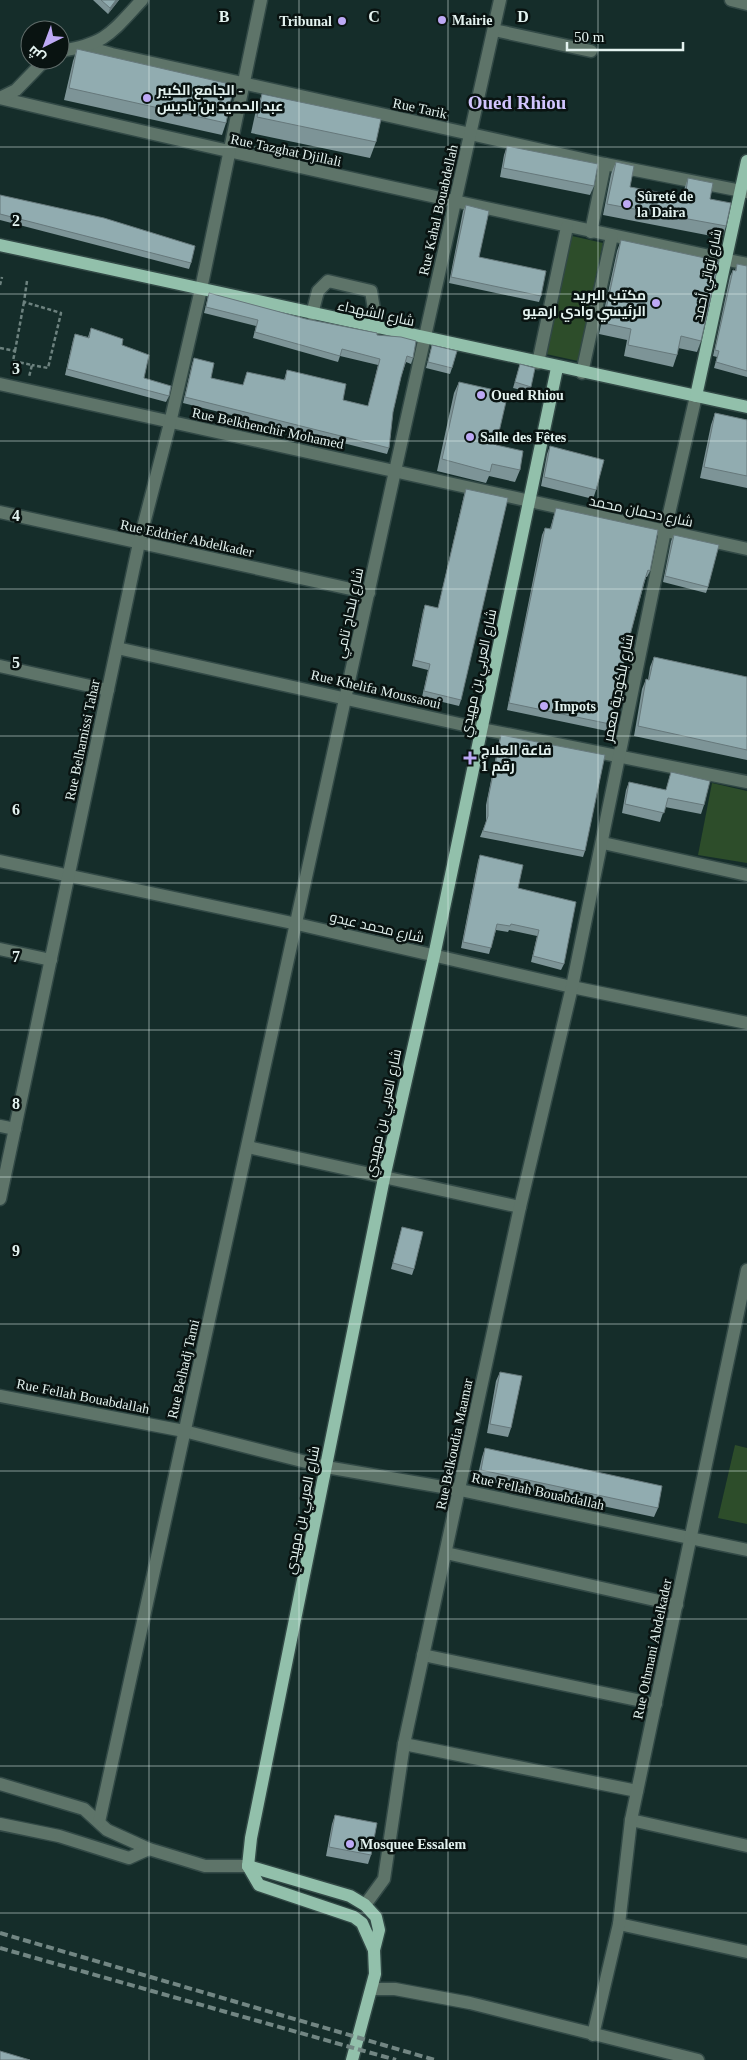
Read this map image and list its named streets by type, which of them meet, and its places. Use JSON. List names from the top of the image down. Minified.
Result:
{"streets":{"main road":["شارع تواتي أحمد","شارع الشهداء","شارع العربي بن مهيدي"],"street":["Rue Tarik","Rue Tazghat Djillali","Rue Kahal Bouabdellah","Rue Belkhenchir Mohamed","شارع دحمان محمد","Rue Eddrief Abdelkader","شارع بلحاج تامي","شارع بلكودية معمر","Rue Khelifa Moussaoui","Rue Belhamissi Tahar","شارع محمد عبدو","Rue Belhadj Tami","Rue Fellah Bouabdallah","Rue Belkoudia Maamar","Rue Othmani Abdelkader"]},"crossings":[["Rue Tarik","Rue Kahal Bouabdellah"],["Rue Tarik","شارع تواتي أحمد"],["Rue Tarik","Rue Belhamissi Tahar"],["Rue Tazghat Djillali","Rue Kahal Bouabdellah"],["Rue Tazghat Djillali","شارع تواتي أحمد"],["Rue Tazghat Djillali","Rue Belhamissi Tahar"],["Rue Kahal Bouabdellah","شارع الشهداء"],["Rue Kahal Bouabdellah","شارع بلحاج تامي"],["شارع تواتي أحمد","شارع الشهداء"],["شارع تواتي أحمد","شارع بلكودية معمر"],["شارع الشهداء","شارع بلحاج تامي"],["شارع الشهداء","شارع العربي بن مهيدي"],["شارع الشهداء","شارع بلكودية معمر"],["شارع الشهداء","Rue Belhamissi Tahar"],["Rue Belkhenchir Mohamed","شارع دحمان محمد"],["Rue Belkhenchir Mohamed","شارع بلحاج تامي"],["Rue Belkhenchir Mohamed","شارع العربي بن مهيدي"],["Rue Belkhenchir Mohamed","Rue Belhamissi Tahar"],["شارع دحمان محمد","شارع العربي بن مهيدي"],["شارع دحمان محمد","شارع بلكودية معمر"],["Rue Eddrief Abdelkader","شارع بلحاج تامي"],["Rue Eddrief Abdelkader","Rue Belhamissi Tahar"],["شارع بلحاج تامي","Rue Khelifa Moussaoui"],["شارع بلحاج تامي","شارع محمد عبدو"],["شارع بلحاج تامي","Rue Belhadj Tami"],["شارع العربي بن مهيدي","Rue Khelifa Moussaoui"],["شارع العربي بن مهيدي","شارع محمد عبدو"],["شارع العربي بن مهيدي","Rue Fellah Bouabdallah"],["شارع بلكودية معمر","Rue Khelifa Moussaoui"],["شارع بلكودية معمر","شارع محمد عبدو"],["شارع بلكودية معمر","Rue Belkoudia Maamar"],["Rue Khelifa Moussaoui","Rue Belhamissi Tahar"],["Rue Belhamissi Tahar","شارع محمد عبدو"],["شارع محمد عبدو","Rue Belhadj Tami"],["شارع محمد عبدو","Rue Belkoudia Maamar"],["Rue Belhadj Tami","Rue Fellah Bouabdallah"],["Rue Fellah Bouabdallah","Rue Belkoudia Maamar"],["Rue Fellah Bouabdallah","Rue Othmani Abdelkader"]],"districts":["Oued Rhiou"],"places":{"other":["Mairie","Tribunal","الجامع الكبير - عبد الحميد بن باديس","Sûreté de la Daira","مكتب البريد الرئيسي وادي ارهيو","Oued Rhiou","Salle des Fêtes","Impots","Mosquee Essalem"],"health":["قاعة العلاج رقم 1"]},"scale_bar":"50 m","north":"bottom left","grid":{"columns":["B","C","D"],"rows":["2","3","4","5","6","7","8","9"]}}
